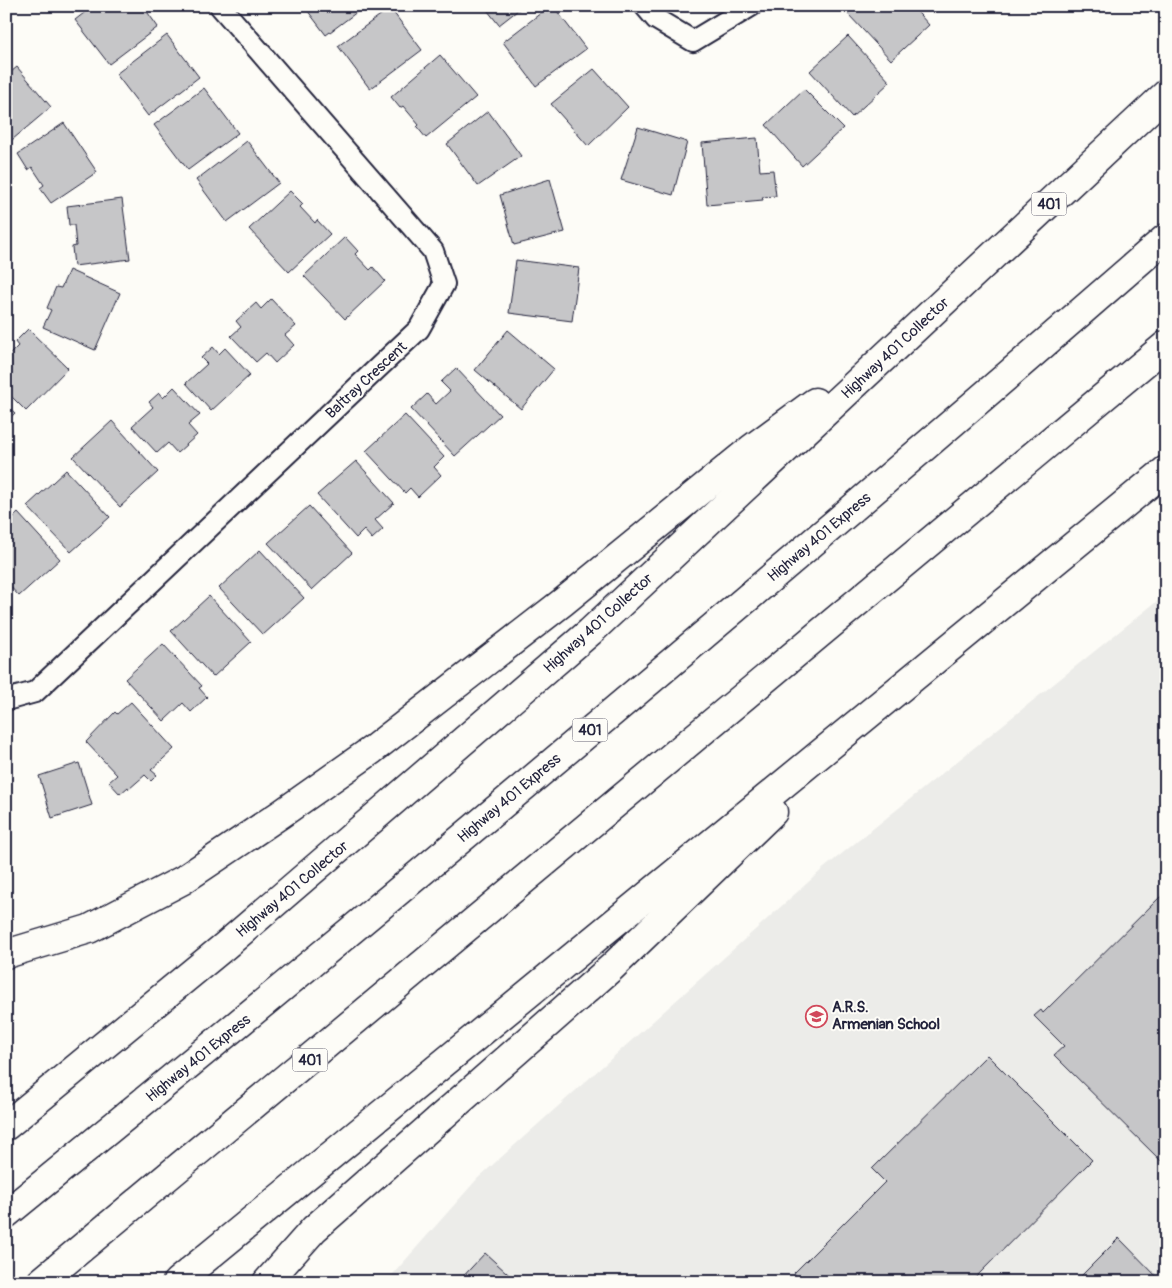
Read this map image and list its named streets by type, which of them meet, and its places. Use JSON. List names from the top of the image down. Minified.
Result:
{"streets":{"highway":["401","Highway 401 Collector","Highway 401 Express"],"street":["Baltray Crescent"]},"places":{"school or university":["A.R.S. Armenian School"]}}
